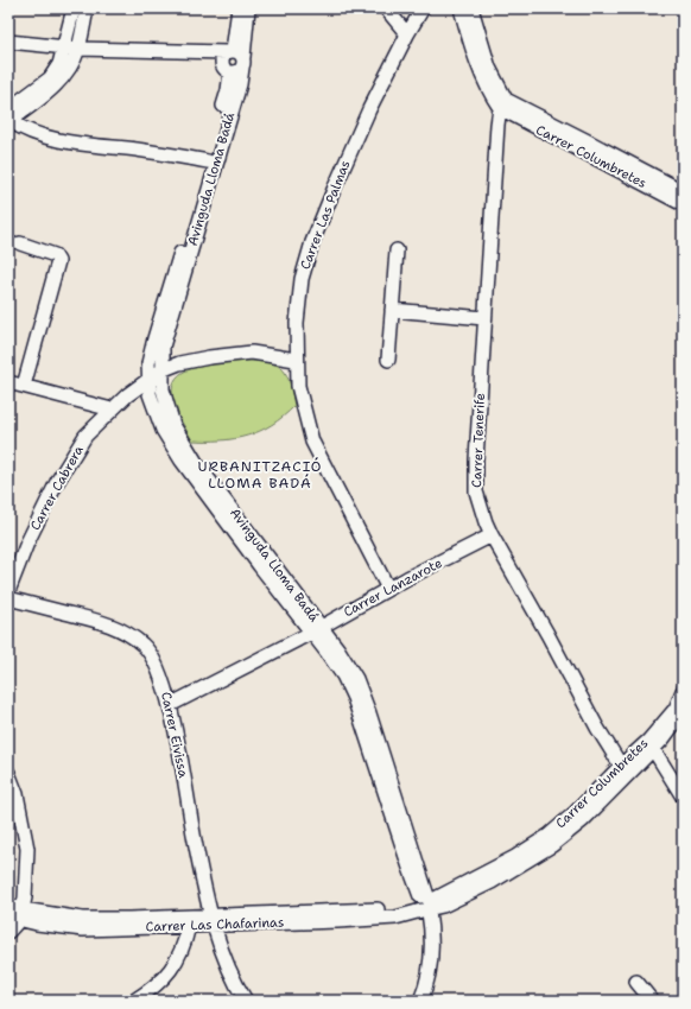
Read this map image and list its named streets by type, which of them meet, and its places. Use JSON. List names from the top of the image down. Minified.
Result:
{"streets":{"street":["Carrer Columbretes","Avinguda Lloma Badá","Carrer Las Palmas","Carrer Tenerife","Carrer Cabrera","Carrer Lanzarote","Carrer Eivissa","Carrer Las Chafarinas"]},"crossings":[["Carrer Columbretes","Avinguda Lloma Badá"],["Carrer Columbretes","Carrer Tenerife"],["Carrer Columbretes","Carrer Las Chafarinas"],["Avinguda Lloma Badá","Carrer Cabrera"],["Avinguda Lloma Badá","Carrer Lanzarote"],["Avinguda Lloma Badá","Carrer Las Chafarinas"],["Carrer Las Palmas","Carrer Cabrera"],["Carrer Las Palmas","Carrer Lanzarote"],["Carrer Tenerife","Carrer Lanzarote"],["Carrer Lanzarote","Carrer Eivissa"],["Carrer Eivissa","Carrer Las Chafarinas"]],"districts":["URBANITZACIÓ LLOMA BADÁ"]}
